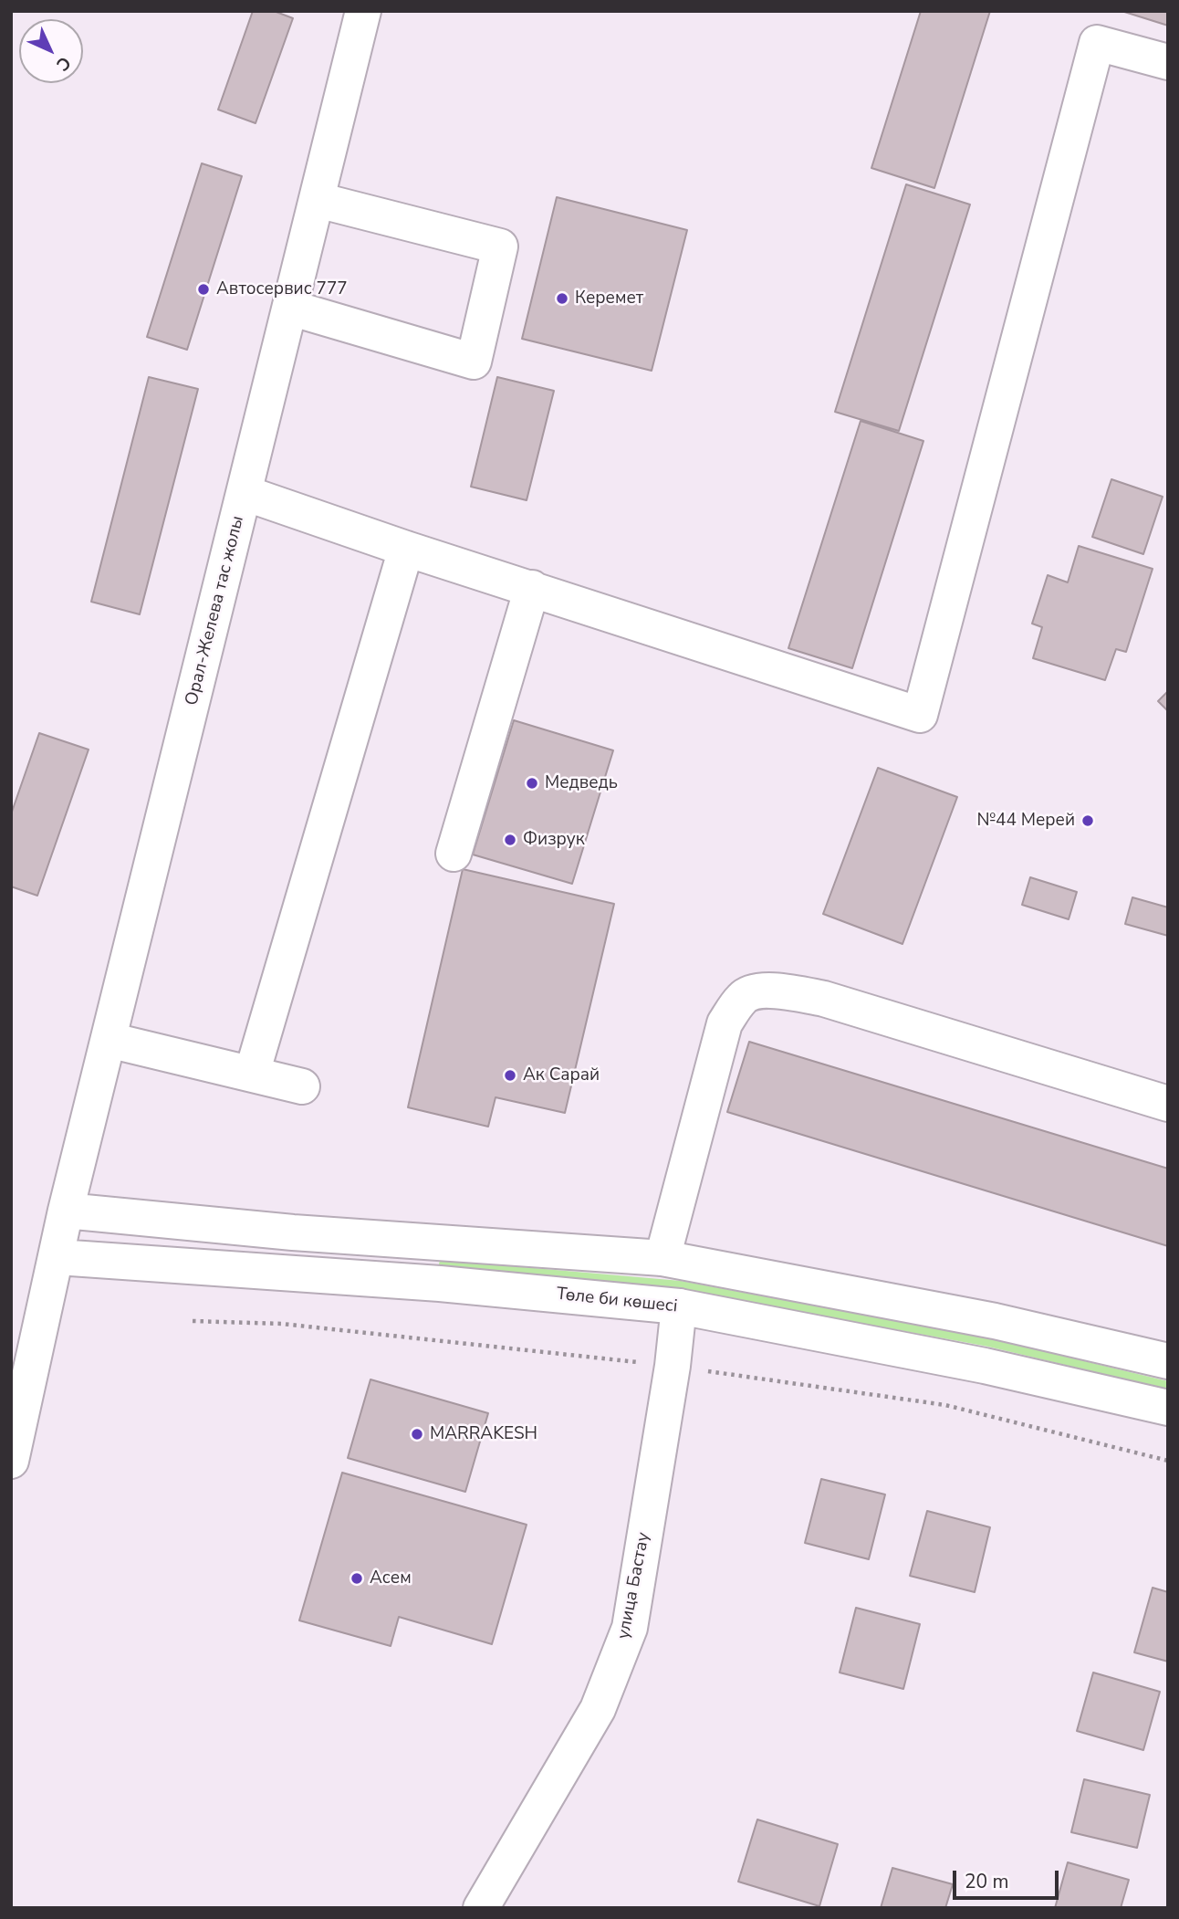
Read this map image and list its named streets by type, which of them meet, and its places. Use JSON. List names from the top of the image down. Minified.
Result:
{"streets":{"main road":["Орал-Желева тас жолы","Төле би көшесі","улица Бастау"]},"crossings":[["Орал-Желева тас жолы","Төле би көшесі"],["Төле би көшесі","улица Бастау"]],"places":["Автосервис 777","Керемет","Медведь","№44 Мерей","Физрук","Ак Сарай","MARRAKESH","Асем"],"scale_bar":"20 m","north":"bottom right"}
